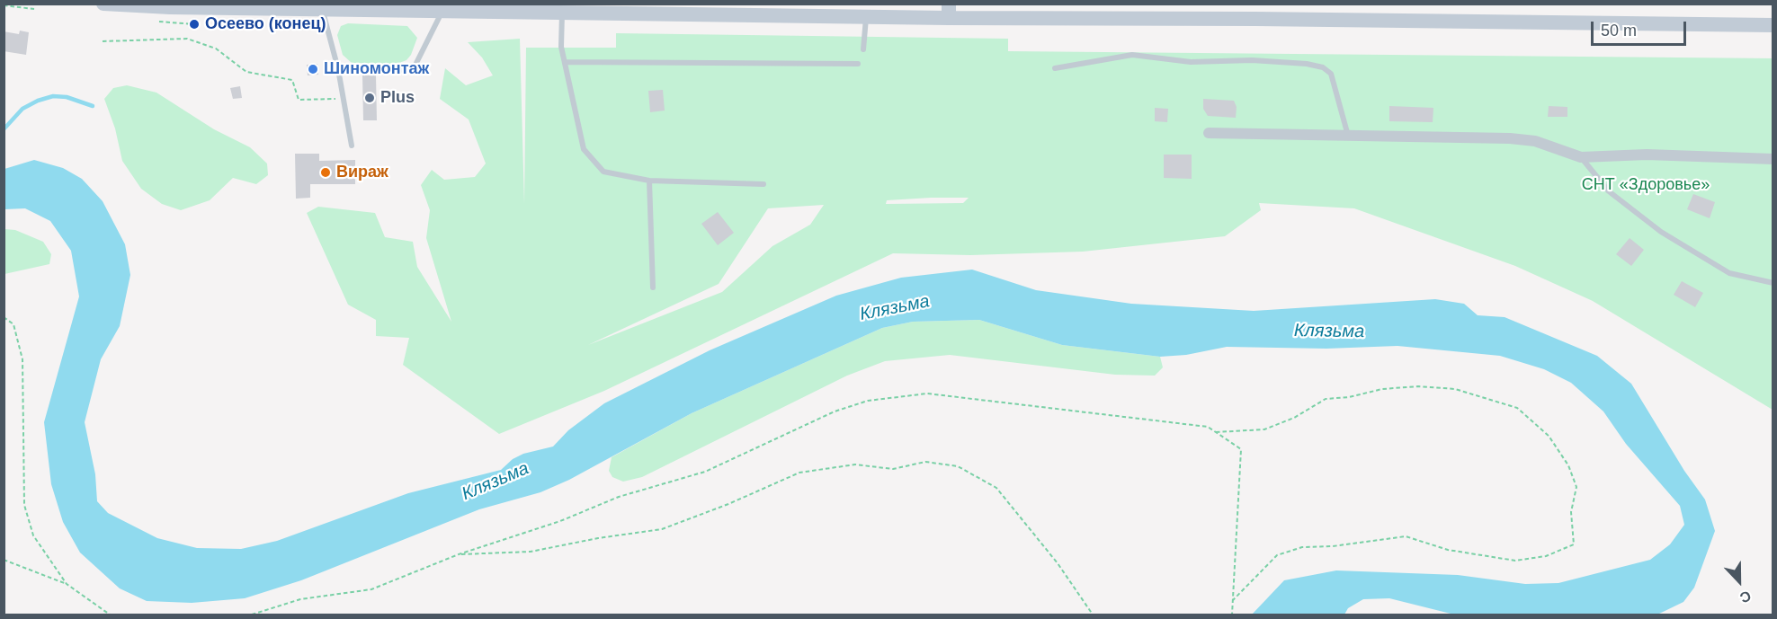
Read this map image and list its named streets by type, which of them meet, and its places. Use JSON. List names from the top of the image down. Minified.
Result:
{"water":["Клязьма"],"parks":["СНТ «Здоровье»"],"places":["Осеево (конец)","Шиномонтаж","Plus","Вираж"],"scale_bar":"50 m","north":"bottom"}
